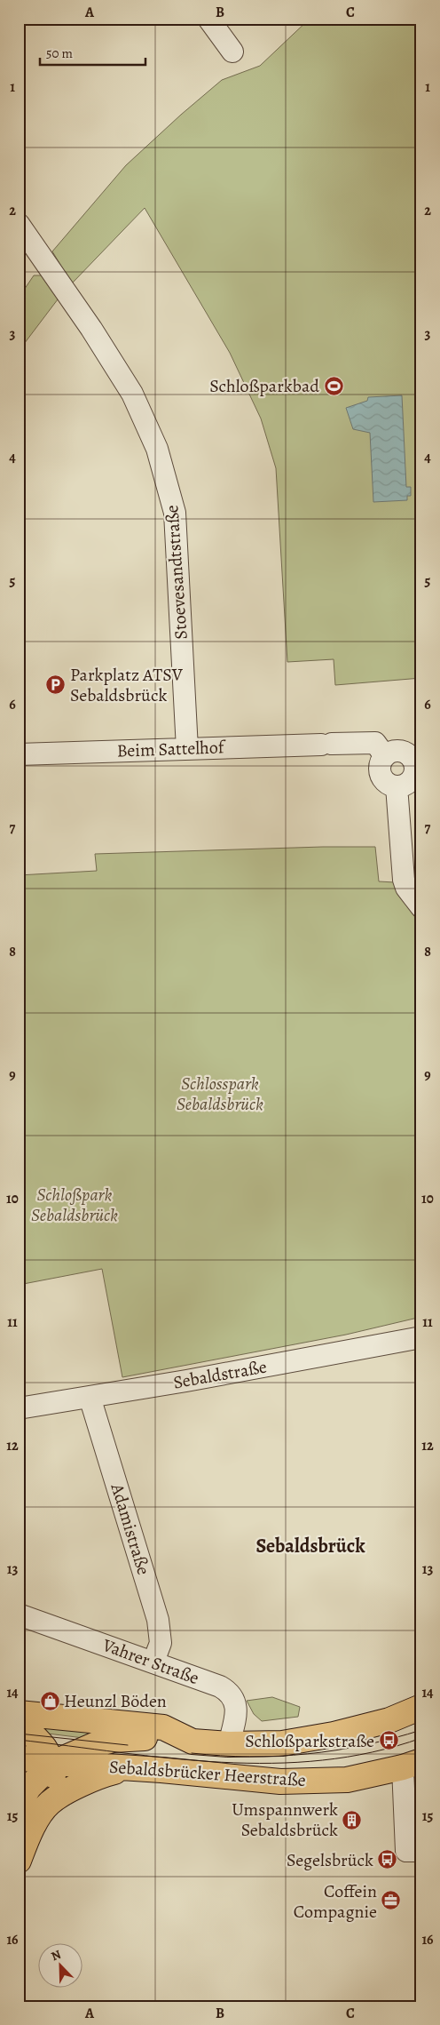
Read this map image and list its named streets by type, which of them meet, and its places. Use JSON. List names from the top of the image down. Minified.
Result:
{"streets":{"main road":["Sebaldsbrücker Heerstraße"],"street":["Stoevesandtstraße","Beim Sattelhof","Sebaldstraße","Adamistraße","Vahrer Straße"]},"crossings":[["Stoevesandtstraße","Beim Sattelhof"],["Sebaldstraße","Adamistraße"],["Adamistraße","Vahrer Straße"],["Vahrer Straße","Sebaldsbrücker Heerstraße"]],"districts":["Sebaldsbrück"],"parks":["Schlosspark Sebaldsbrück","Schloßpark Sebaldsbrück"],"places":{"sports":["Schloßparkbad"],"parking":["Parkplatz ATSV Sebaldsbrück"],"shop":["Heunzl Böden"],"bus stop":["Schloßparkstraße","Segelsbrück"],"building":["Umspannwerk Sebaldsbrück"],"office":["Coffein Compagnie"]},"scale_bar":"50 m","north":"top left","grid":{"columns":["A","B","C"],"rows":["1","2","3","4","5","6","7","8","9","10","11","12","13","14","15","16"]}}
